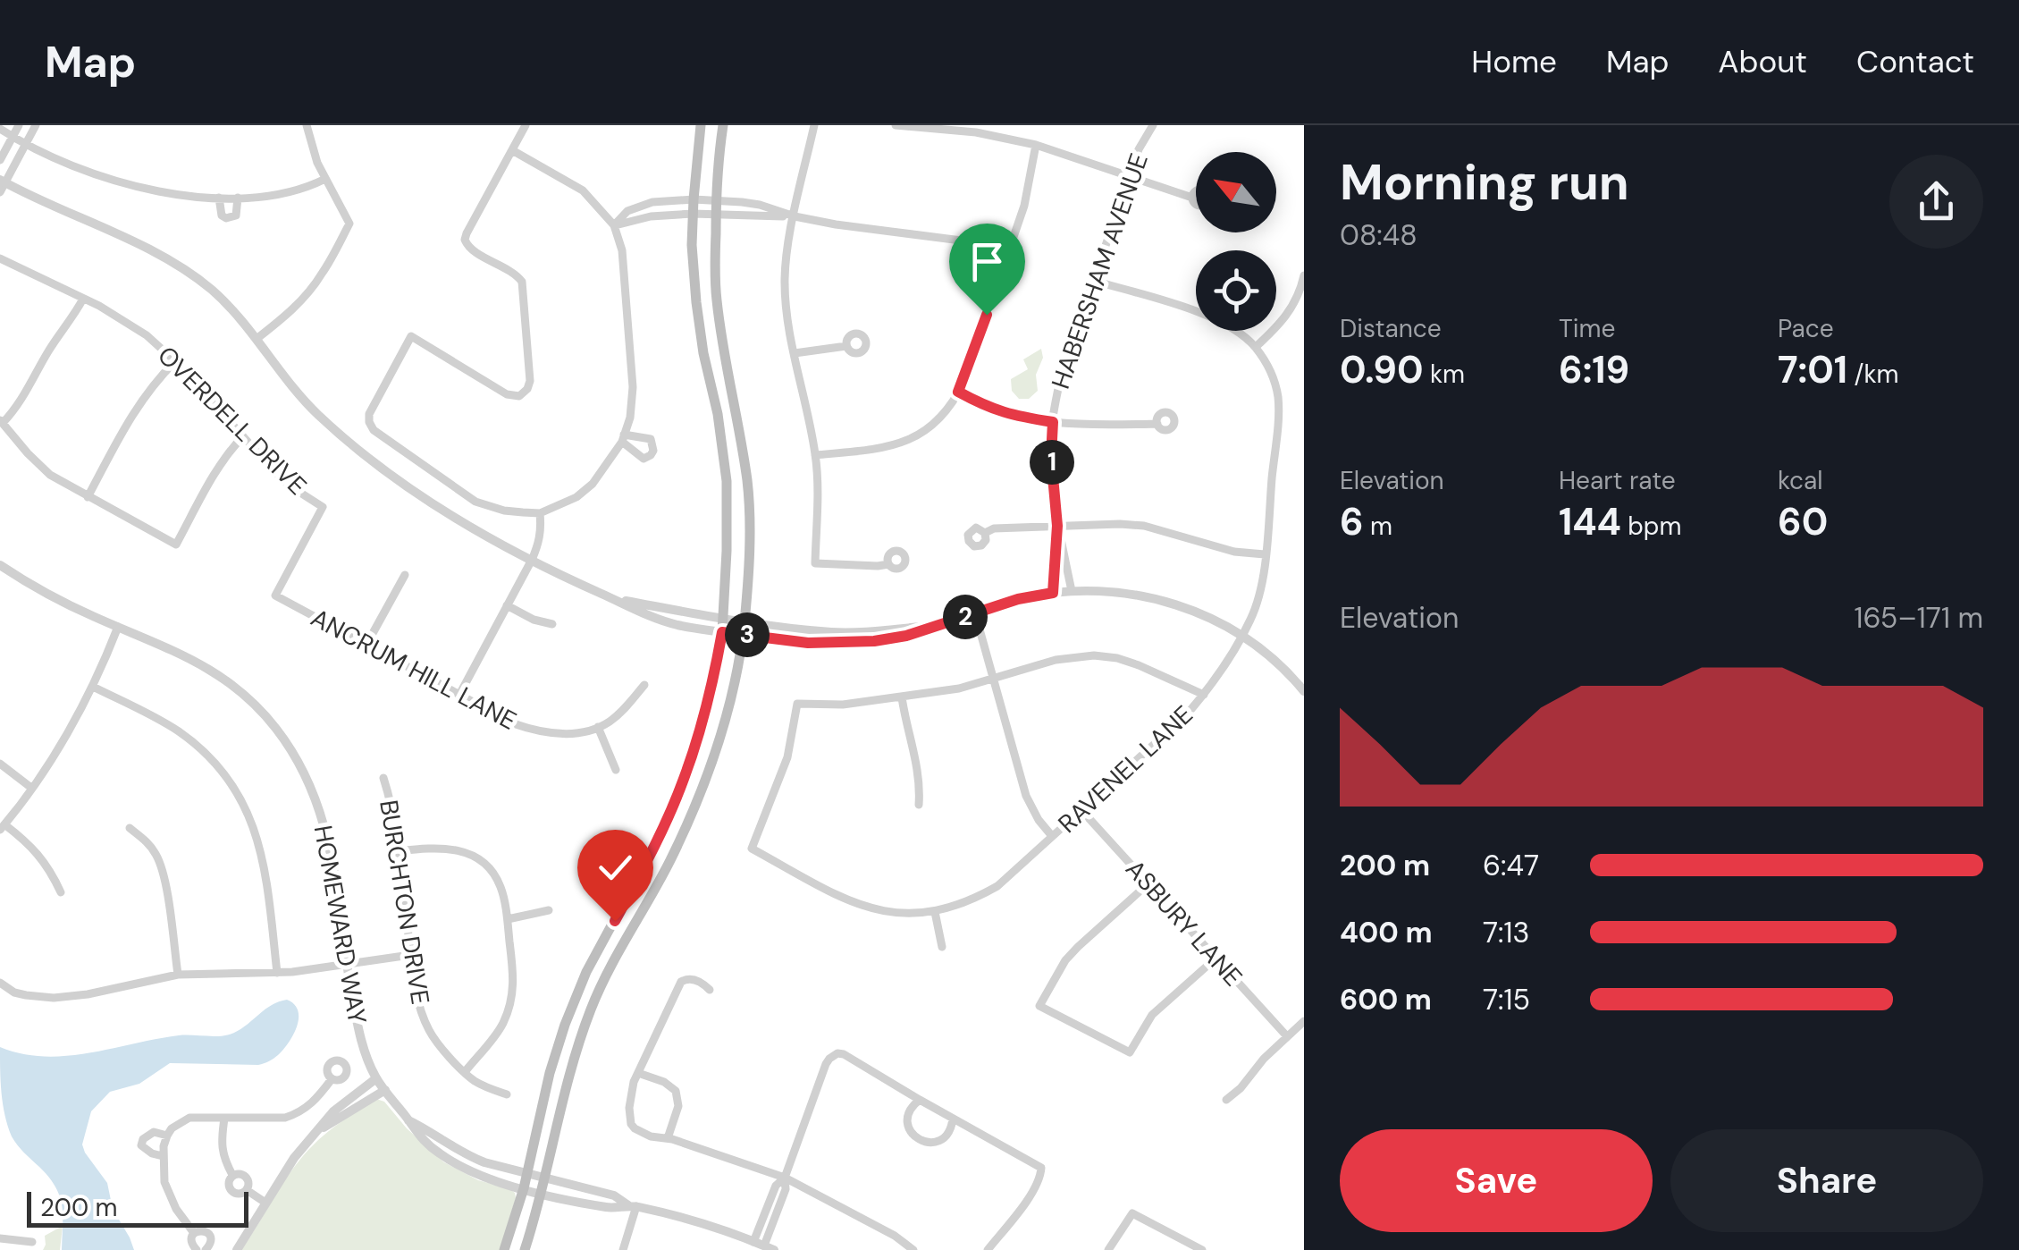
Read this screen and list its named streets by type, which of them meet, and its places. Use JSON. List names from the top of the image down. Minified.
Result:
{"streets":{"street":["HABERSHAM AVENUE","OVERDELL DRIVE","ANCRUM HILL LANE","RAVENEL LANE","BURCHTON DRIVE","ASBURY LANE","HOMEWARD WAY"]},"crossings":[["HABERSHAM AVENUE","RAVENEL LANE"],["OVERDELL DRIVE","ANCRUM HILL LANE"],["RAVENEL LANE","ASBURY LANE"]],"scale_bar":"200 m","north":"top left","page":{"header":"Map","nav":["Home","Map","About","Contact"],"heading":["Morning run","08:48"],"stats":[["Distance","0.90 km"],["Time","6:19"],["Pace","7:01 /km"],["Elevation","6 m"],["Heart rate","144 bpm"],["kcal","60"]],"pins":["1","2","3"],"chart":["Elevation","165–171 m"],"list":[{"name":"200 m","note":"6:47"},{"name":"400 m","note":"7:13"},{"name":"600 m","note":"7:15"}],"buttons":["Save","Share"],"scale":"200 m"}}
